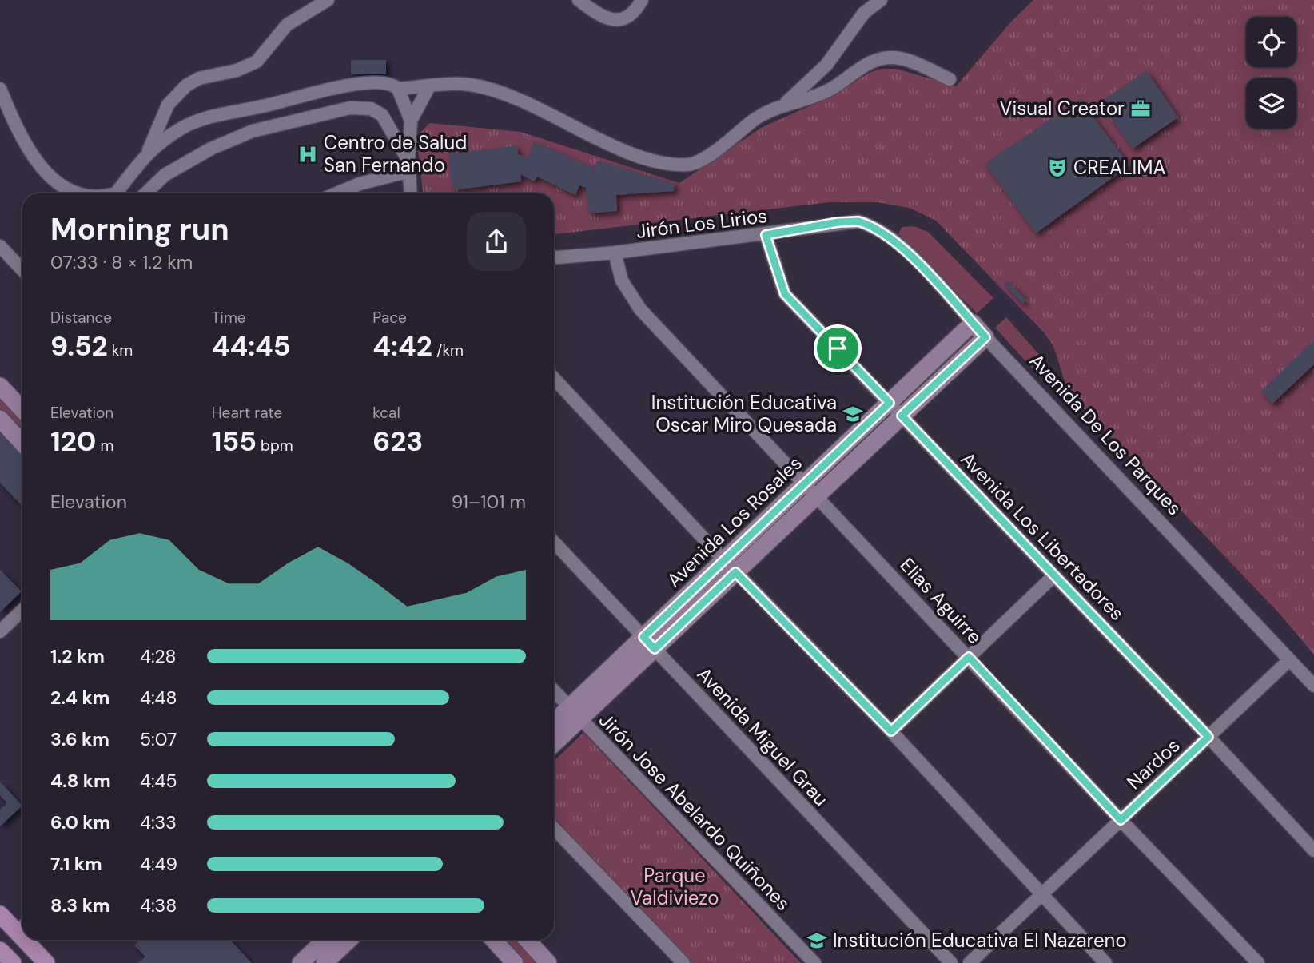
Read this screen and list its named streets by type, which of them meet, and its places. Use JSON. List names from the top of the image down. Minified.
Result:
{"streets":{"street":["Jirón Los Lirios","Avenida De Los Parques","Avenida Los Rosales","Avenida Los Libertadores","Elias Aguirre","Avenida Miguel Grau","Nardos","Jirón Jose Abelardo Quiñones"]},"crossings":[["Jirón Los Lirios","Avenida De Los Parques"],["Jirón Los Lirios","Avenida Los Libertadores"],["Jirón Los Lirios","Elias Aguirre"],["Avenida De Los Parques","Avenida Los Rosales"],["Avenida De Los Parques","Nardos"],["Avenida Los Rosales","Avenida Los Libertadores"],["Avenida Los Rosales","Elias Aguirre"],["Avenida Los Rosales","Avenida Miguel Grau"],["Avenida Los Rosales","Jirón Jose Abelardo Quiñones"],["Avenida Los Libertadores","Nardos"],["Elias Aguirre","Nardos"]],"parks":["Parque Valdiviezo"],"places":{"office":["Visual Creator"],"hospital":["Centro de Salud San Fernando"],"theatre":["CREALIMA"],"school or university":["Institución Educativa Oscar Miro Quesada","Institución Educativa El Nazareno"]},"page":{"heading":["Morning run","07:33 · 8 × 1.2 km"],"stats":[["Distance","9.52 km"],["Time","44:45"],["Pace","4:42 /km"],["Elevation","120 m"],["Heart rate","155 bpm"],["kcal","623"]],"chart":["Elevation","91–101 m"],"list":[{"name":"1.2 km","note":"4:28"},{"name":"2.4 km","note":"4:48"},{"name":"3.6 km","note":"5:07"},{"name":"4.8 km","note":"4:45"},{"name":"6.0 km","note":"4:33"},{"name":"7.1 km","note":"4:49"},{"name":"8.3 km","note":"4:38"}]}}
